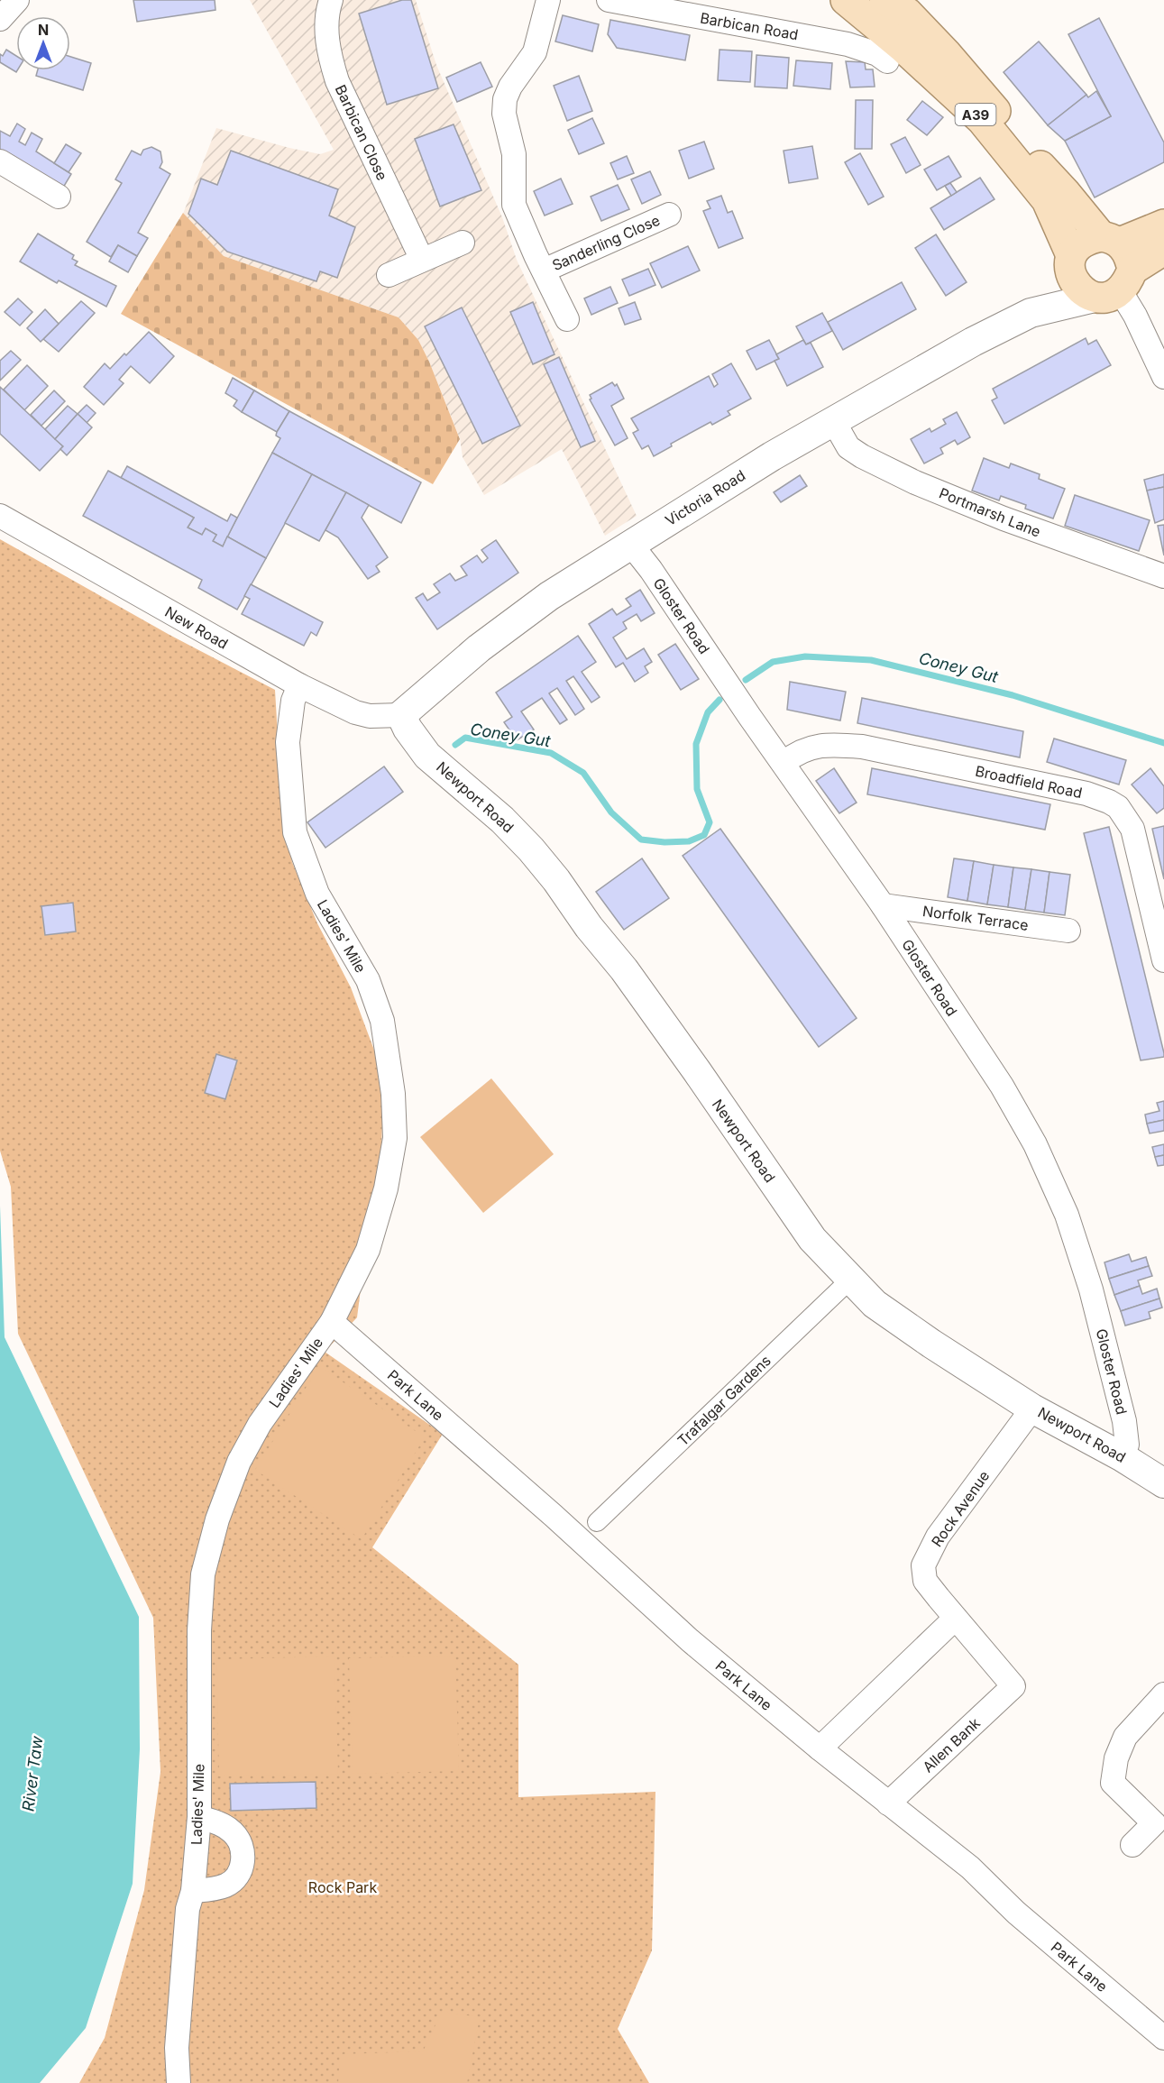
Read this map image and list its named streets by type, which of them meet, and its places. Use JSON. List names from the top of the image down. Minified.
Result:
{"streets":{"main road":["A39"],"street":["Barbican Road","Barbican Close","Sanderling Close","Victoria Road","Portmarsh Lane","Gloster Road","New Road","Broadfield Road","Newport Road","Norfolk Terrace","Ladies' Mile","Park Lane","Trafalgar Gardens","Rock Avenue","Allen Bank"]},"crossings":[["A39","Victoria Road"],["Victoria Road","Portmarsh Lane"],["Victoria Road","Gloster Road"],["Victoria Road","New Road"],["Victoria Road","Newport Road"],["Gloster Road","Broadfield Road"],["Gloster Road","Newport Road"],["Gloster Road","Norfolk Terrace"],["New Road","Newport Road"],["New Road","Ladies' Mile"],["Newport Road","Trafalgar Gardens"],["Newport Road","Rock Avenue"],["Ladies' Mile","Park Lane"],["Park Lane","Allen Bank"],["Rock Avenue","Allen Bank"]],"water":["Coney Gut","River Taw"],"parks":["Rock Park"],"north":"top"}
